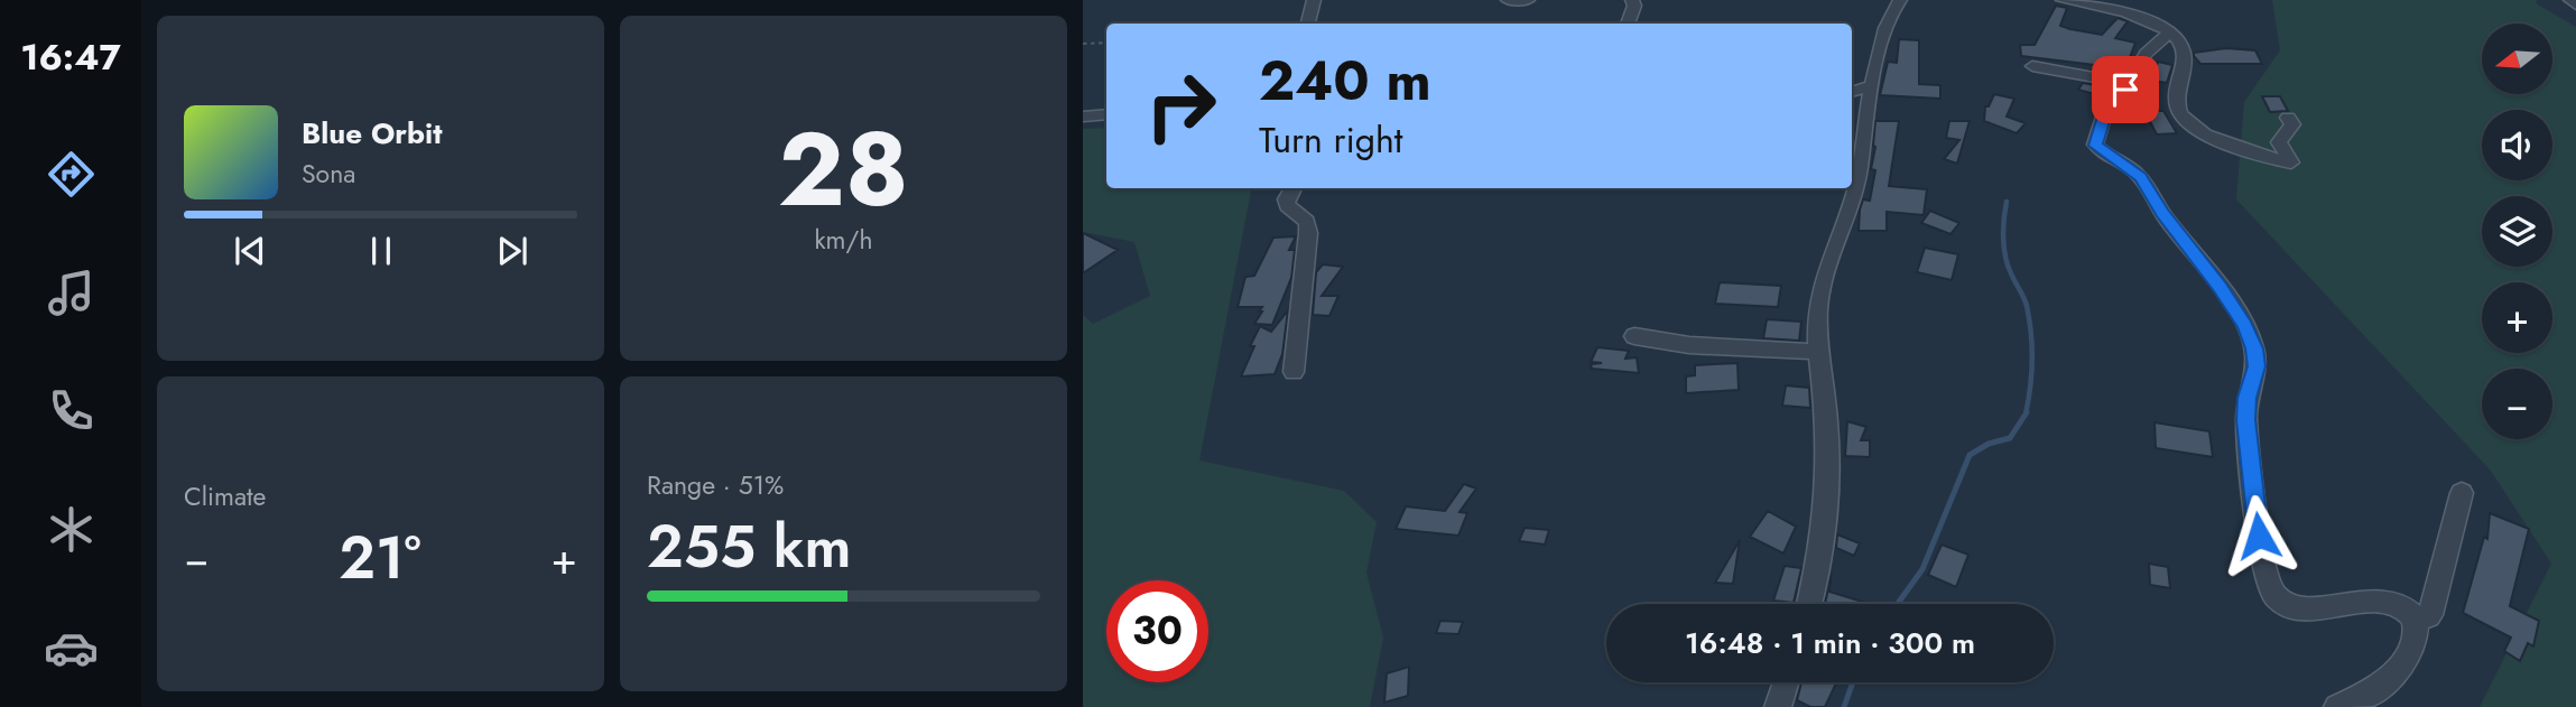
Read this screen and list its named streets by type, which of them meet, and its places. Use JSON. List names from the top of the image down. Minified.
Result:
{"north":"left","page":{"tabs":"16:47","tile":[["28","km/h"],"Climate",["Range · 51%","255 km"]],"map_buttons":["+","−"],"turn":["240 m","Turn right"],"song":["Blue Orbit","Sona"],"heat":["−","21°","+"],"limit":"30","trip":"16:48 · 1 min · 300 m"}}
